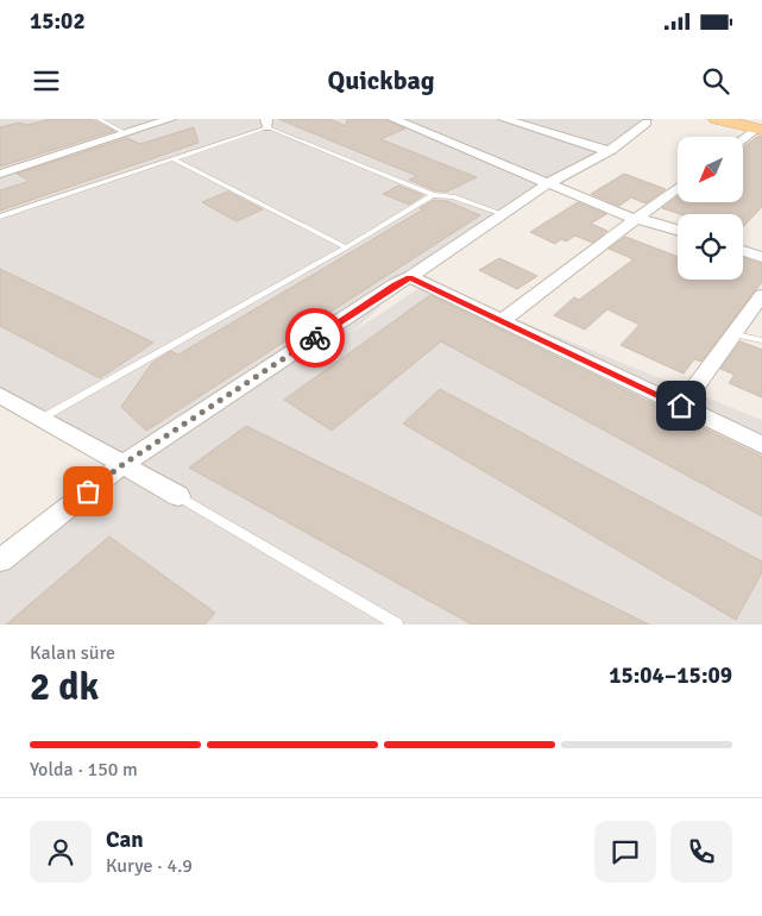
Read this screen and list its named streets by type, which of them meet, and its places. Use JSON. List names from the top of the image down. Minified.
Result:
{"north":"bottom left","page":{"status":"15:02","header":"Quickbag","heading":["2 dk","Kalan süre","15:04–15:09"],"panel":["Can","Kurye · 4.9"],"bar":"Yolda · 150 m"}}
